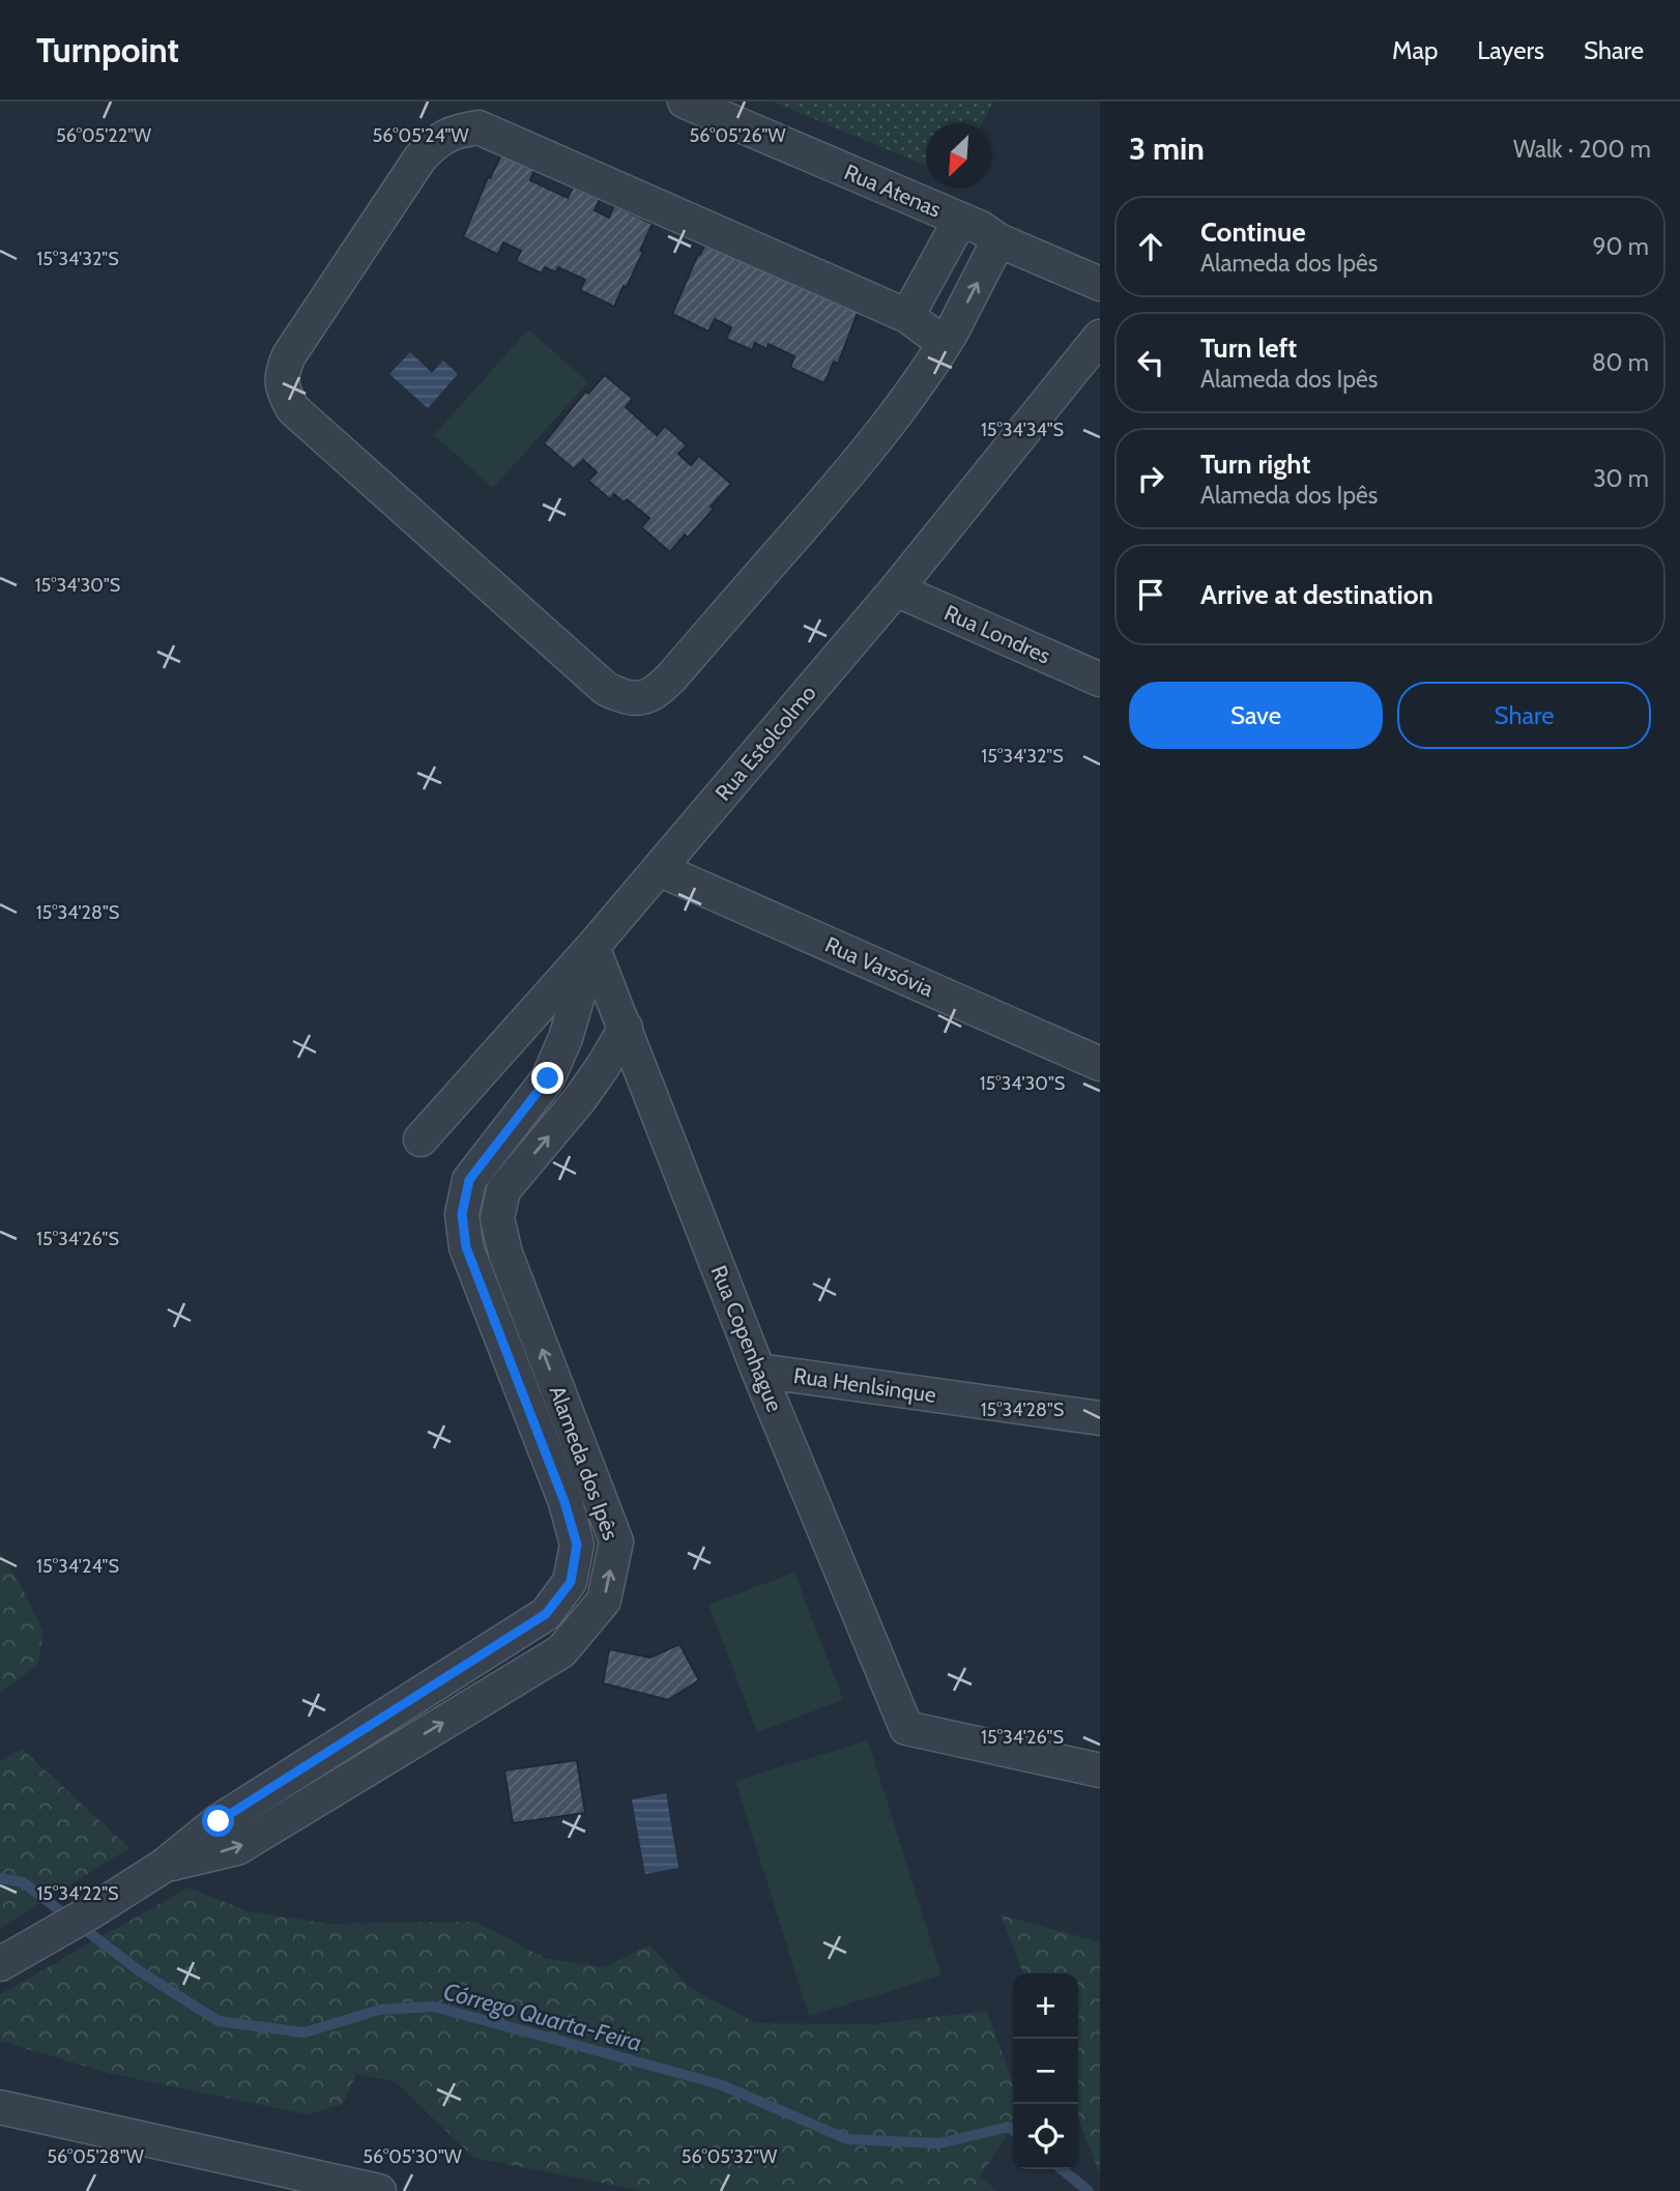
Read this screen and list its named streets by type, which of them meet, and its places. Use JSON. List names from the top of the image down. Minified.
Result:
{"streets":{"street":["Rua Atenas","Rua Londres","Rua Estolcolmo","Rua Varsóvia","Rua Copenhague","Rua Henlsinque","Alameda dos Ipês"]},"crossings":[["Rua Londres","Rua Estolcolmo"],["Rua Estolcolmo","Rua Varsóvia"],["Rua Estolcolmo","Rua Copenhague"],["Rua Estolcolmo","Alameda dos Ipês"],["Rua Copenhague","Rua Henlsinque"],["Rua Copenhague","Alameda dos Ipês"]],"water":["Córrego Quarta-Feira"],"north":"bottom left","page":{"header":"Turnpoint","nav":["Map","Layers","Share"],"heading":["3 min","Walk · 200 m"],"list":[["Continue","Alameda dos Ipês","90 m"],["Turn left","Alameda dos Ipês","80 m"],["Turn right","Alameda dos Ipês","30 m"],"Arrive at destination"],"buttons":["Save","Share"],"map_buttons":["+","−"]},"coordinates":["56°05'24\"W","56°05'22\"W","56°05'26\"W","15°34'32\"S","15°34'34\"S","15°34'30\"S","15°34'28\"S","15°34'26\"S","15°34'24\"S","15°34'22\"S","56°05'28\"W","56°05'30\"W","56°05'32\"W"]}
